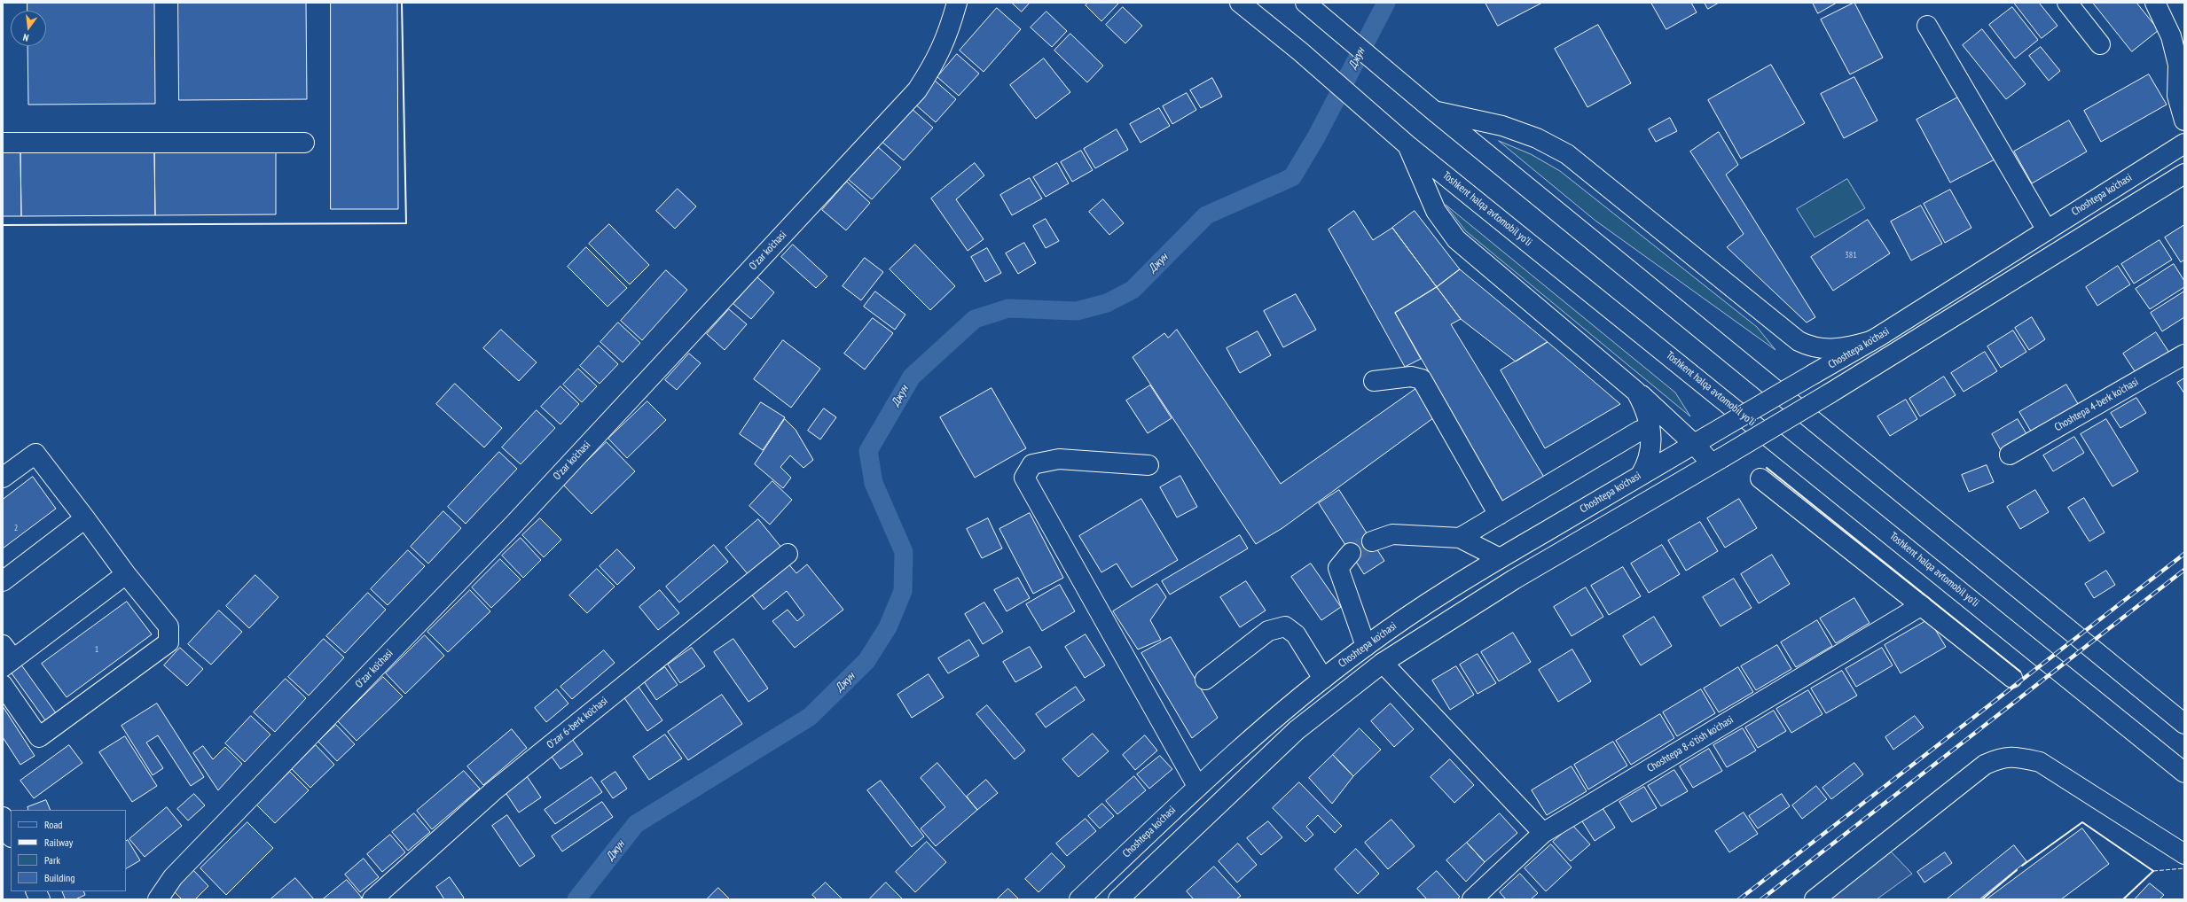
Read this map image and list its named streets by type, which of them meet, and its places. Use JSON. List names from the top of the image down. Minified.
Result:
{"streets":{"main road":["Choshtepa ko'chasi","Toshkent halqa avtomobil yo'li","O'zar ko'chasi","Choshtepa 4-berk ko'chasi","O'zar 6-berk ko'chasi","Choshtepa 8-o'tish ko'chasi"]},"water":["Джун"],"house_numbers":["381","2","1"],"legend":["Road","Railway","Park","Building"],"north":"bottom"}
